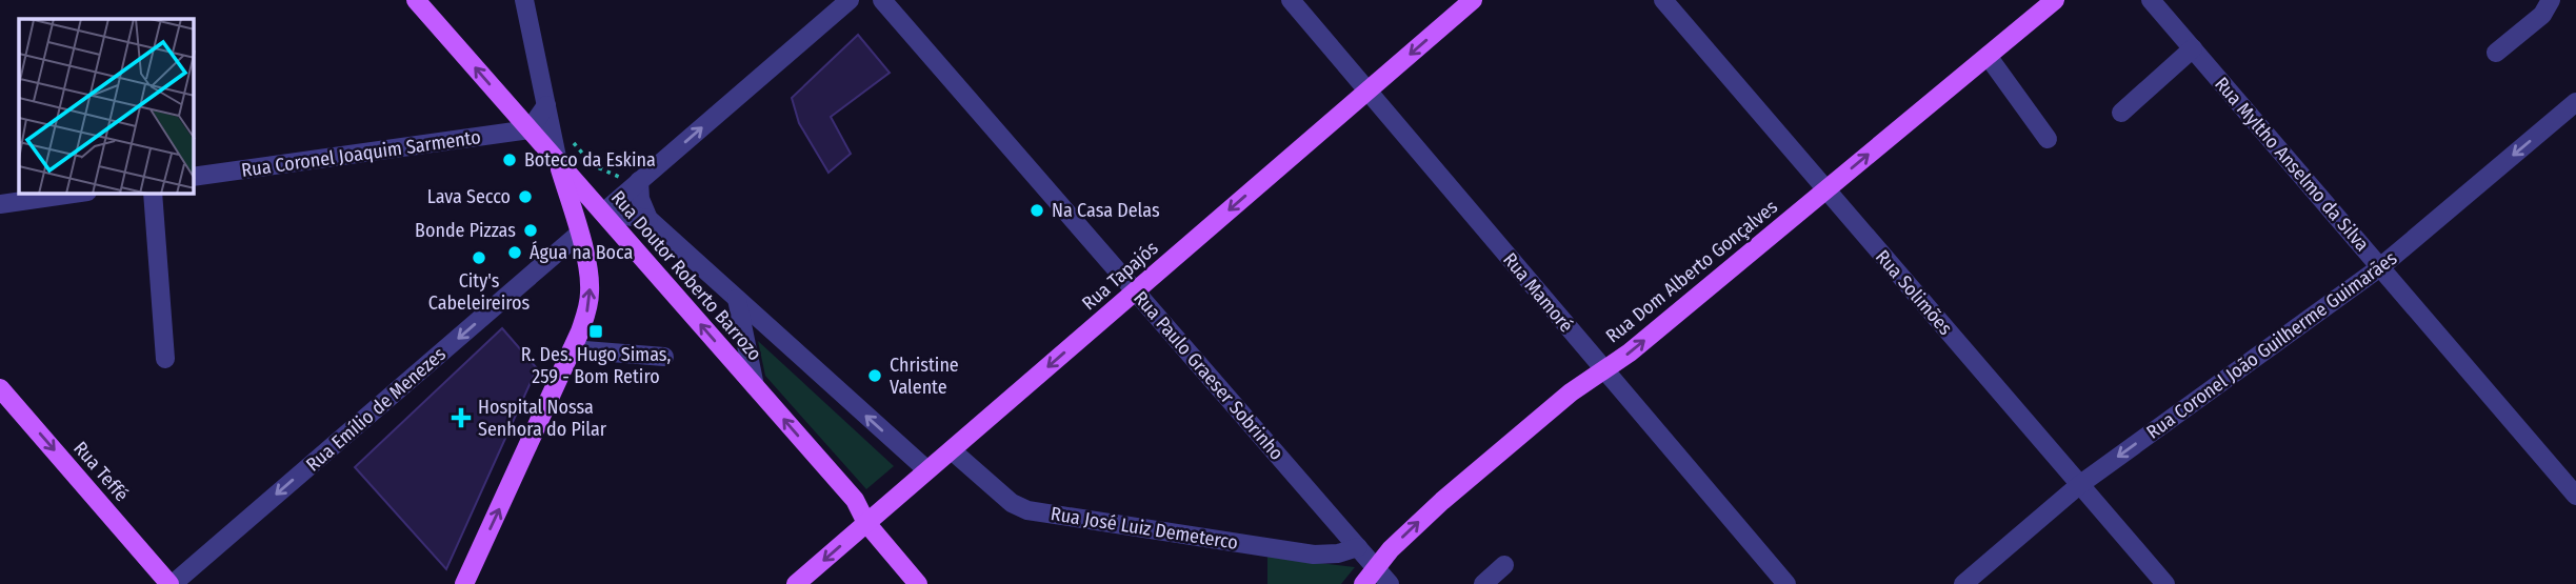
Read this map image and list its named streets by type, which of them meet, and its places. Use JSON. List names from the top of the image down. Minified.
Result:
{"streets":{"main road":["Rua Dom Alberto Gonçalves","Rua Doutor Roberto Barrozo","Rua Tapajós","Rua Teffé"],"street":["Rua Coronel Joaquim Sarmento","Rua Myltho Anselmo da Silva","Rua Mamoré","Rua Solimões","Rua Coronel João Guilherme Guimarães","Rua Paulo Graeser Sobrinho","Rua Emílio de Menezes","Rua José Luiz Demeterco"]},"crossings":[["Rua Coronel Joaquim Sarmento","Rua Doutor Roberto Barrozo"],["Rua Myltho Anselmo da Silva","Rua Coronel João Guilherme Guimarães"],["Rua Dom Alberto Gonçalves","Rua Mamoré"],["Rua Dom Alberto Gonçalves","Rua Solimões"],["Rua Dom Alberto Gonçalves","Rua Paulo Graeser Sobrinho"],["Rua Doutor Roberto Barrozo","Rua Tapajós"],["Rua Tapajós","Rua Mamoré"],["Rua Tapajós","Rua Paulo Graeser Sobrinho"],["Rua Tapajós","Rua José Luiz Demeterco"],["Rua Solimões","Rua Coronel João Guilherme Guimarães"],["Rua Paulo Graeser Sobrinho","Rua José Luiz Demeterco"],["Rua Emílio de Menezes","Rua Teffé"]],"one_way":["Rua Dom Alberto Gonçalves","Rua Doutor Roberto Barrozo","Rua Tapajós","Rua Coronel João Guilherme Guimarães","Rua Emílio de Menezes","Rua Teffé"],"places":{"other":["Boteco da Eskina","Lava Secco","Na Casa Delas","Bonde Pizzas","Água na Boca","City's Cabeleireiros","Christine Valente"],"transit":["R. Des. Hugo Simas, 259 - Bom Retiro"],"health":["Hospital Nossa Senhora do Pilar"]}}
